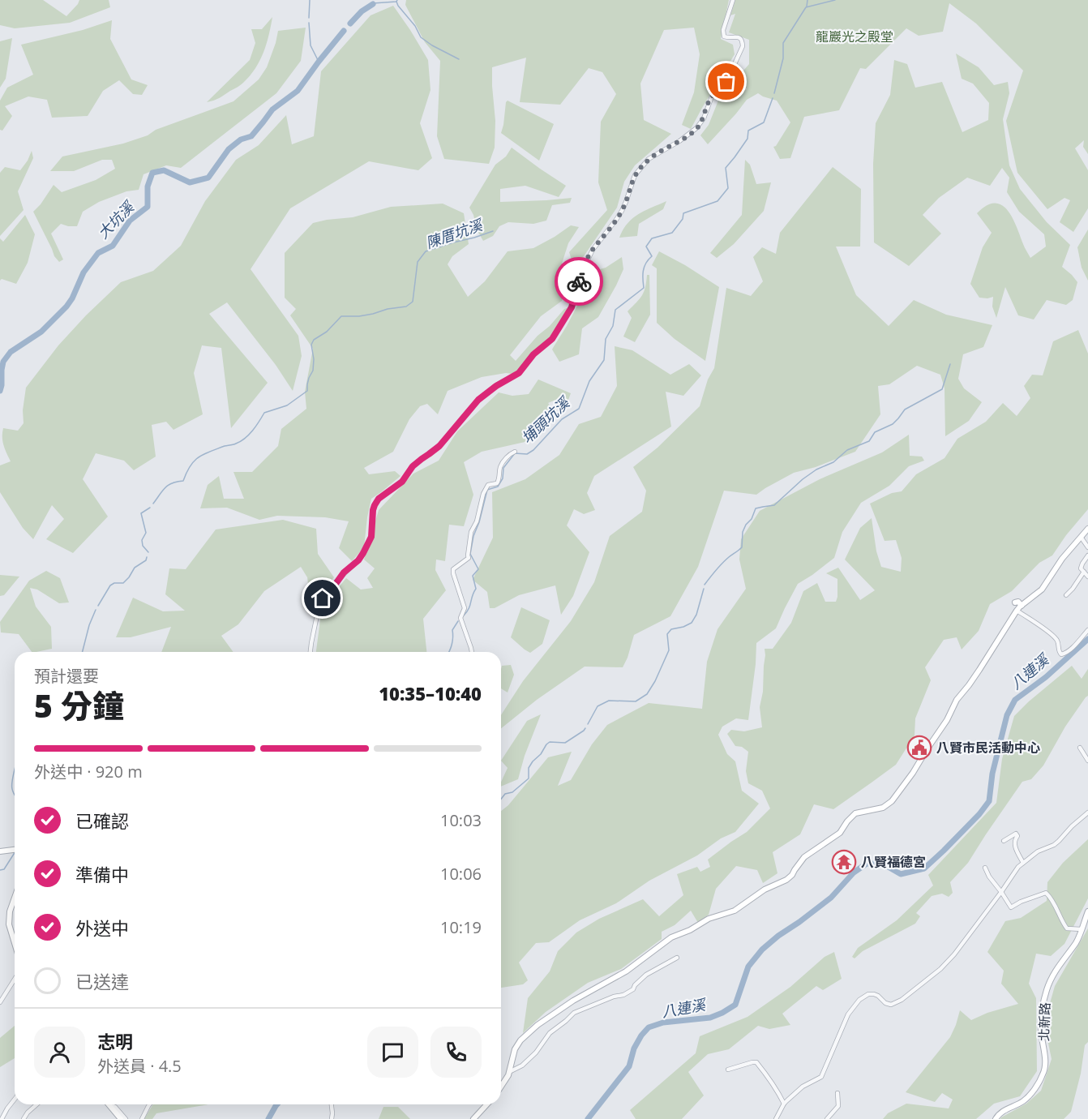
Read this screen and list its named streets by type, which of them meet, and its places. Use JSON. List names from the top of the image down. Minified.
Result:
{"streets":{"street":["北新路"]},"water":["大坑溪","陳厝坑溪","埔頭坑溪","八連溪"],"parks":["龍巖光之殿堂"],"places":{"public building":["八賢市民活動中心"],"temple":["八賢福德宮"]},"page":{"heading":["5 分鐘","預計還要","10:35–10:40"],"panel":["志明","外送員 · 4.5"],"bar":"外送中 · 920 m","list":[["已確認","10:03"],["準備中","10:06"],["外送中","10:19"],"已送達"]}}
